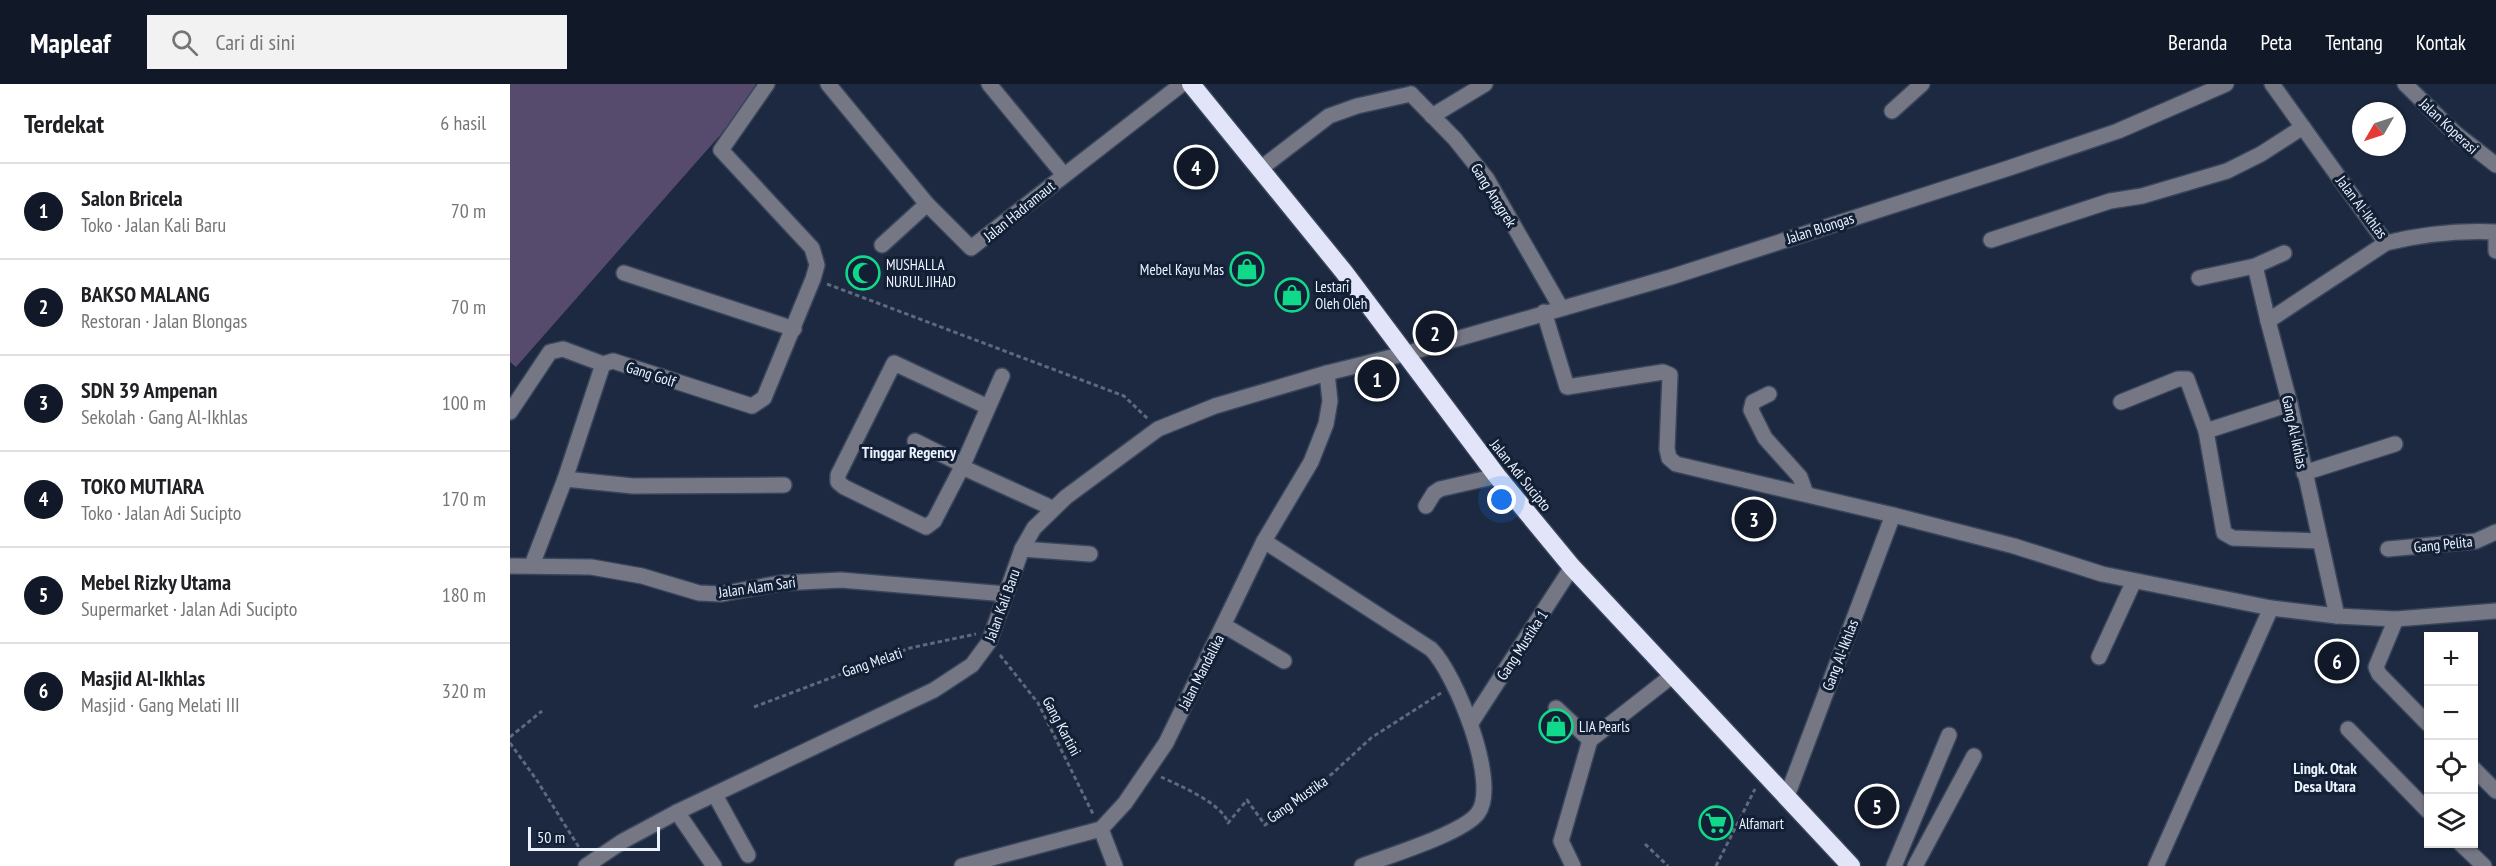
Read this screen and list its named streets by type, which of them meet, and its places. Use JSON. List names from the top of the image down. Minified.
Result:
{"streets":{"highway":["Jalan Adi Sucipto"],"street":["Jalan Koperasi","Gang Anggrek","Jalan Al-Ikhlas","Jalan Hadramaut","Jalan Blongas","Gang Golf","Gang Al-Ikhlas","Gang Pelita","Jalan Alam Sari","Jalan Kali Baru","Gang Mustika 1","Jalan Mandalika"],"path":["Gang Melati","Gang Kartini","Gang Mustika"]},"crossings":[["Gang Anggrek","Jalan Blongas"],["Jalan Blongas","Jalan Adi Sucipto"],["Jalan Blongas","Jalan Kali Baru"],["Gang Al-Ikhlas","Jalan Adi Sucipto"],["Jalan Adi Sucipto","Jalan Kali Baru"],["Jalan Adi Sucipto","Gang Mustika 1"],["Jalan Alam Sari","Jalan Kali Baru"],["Jalan Kali Baru","Gang Melati"],["Jalan Kali Baru","Jalan Mandalika"],["Jalan Kali Baru","Gang Kartini"],["Gang Melati","Gang Kartini"],["Jalan Mandalika","Gang Kartini"],["Jalan Mandalika","Gang Mustika"]],"districts":["Tinggar Regency","Lingk. Otak Desa Utara"],"places":{"shop":["Mebel Kayu Mas","Lestari Oleh Oleh","LIA Pearls"],"mosque":["MUSHALLA NURUL JIHAD"],"supermarket":["Alfamart"]},"scale_bar":"50 m","north":"bottom left","page":{"header":"Mapleaf","search":"Cari di sini","nav":["Beranda","Peta","Tentang","Kontak"],"heading":["Terdekat","6 hasil"],"pins":["4","2","1","3","6","5"],"list":[{"mark":"1","name":"Salon Bricela","note":"Toko · Jalan Kali Baru","value":"70 m"},{"mark":"2","name":"BAKSO MALANG","note":"Restoran · Jalan Blongas","value":"70 m"},{"mark":"3","name":"SDN 39 Ampenan","note":"Sekolah · Gang Al-Ikhlas","value":"100 m"},{"mark":"4","name":"TOKO MUTIARA","note":"Toko · Jalan Adi Sucipto","value":"170 m"},{"mark":"5","name":"Mebel Rizky Utama","note":"Supermarket · Jalan Adi Sucipto","value":"180 m"},{"mark":"6","name":"Masjid Al-Ikhlas","note":"Masjid · Gang Melati III","value":"320 m"}],"map_buttons":["+","−"],"scale":"50 m"}}
